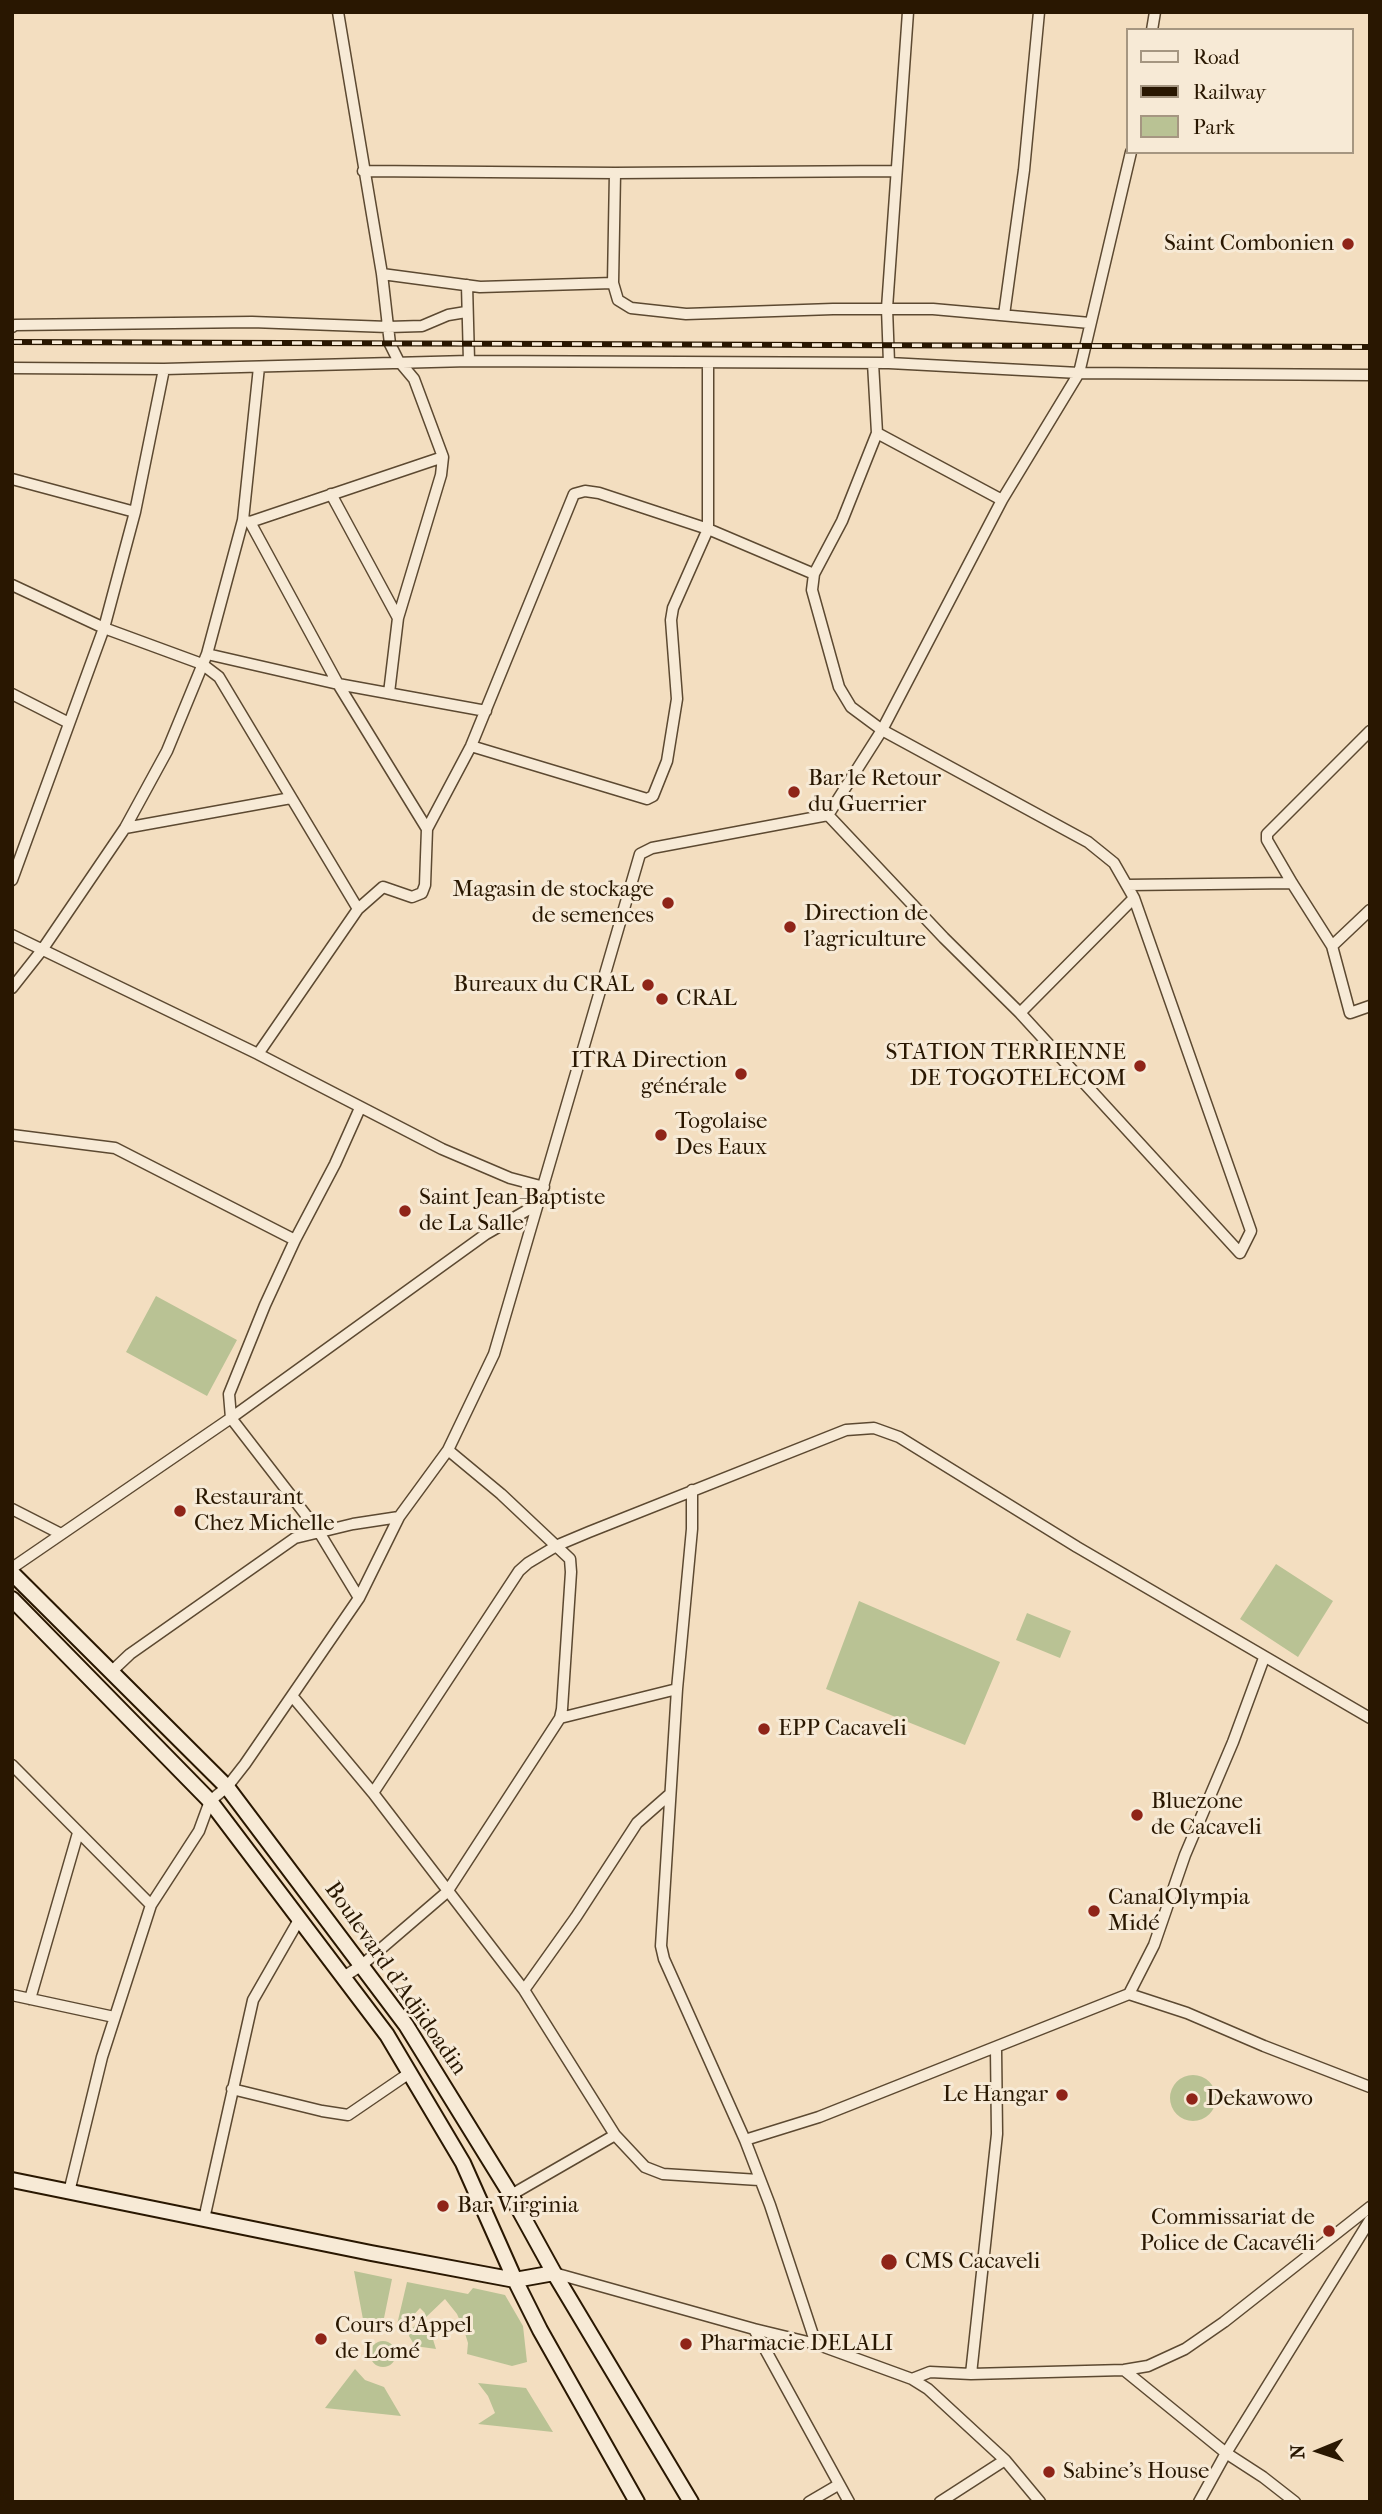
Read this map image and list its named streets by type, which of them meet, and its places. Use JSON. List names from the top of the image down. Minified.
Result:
{"streets":{"main road":["Boulevard d'Adjidoadin"]},"places":["Saint Combonien","Bar le Retour du Guerrier","Magasin de stockage de semences","Direction de l'agriculture","Bureaux du CRAL","CRAL","STATION TERRIENNE DE TOGOTELECOM","ITRA Direction générale","Togolaise Des Eaux","Saint Jean-Baptiste de La Salle","Restaurant Chez Michelle","EPP Cacaveli","Bluezone de Cacaveli","CanalOlympia Midé","Le Hangar","Dekawowo","Bar Virginia","Commissariat de Police de Cacavéli","CMS Cacaveli","Cours d'Appel de Lomé","Pharmacie DELALI","Sabine's House"],"legend":["Road","Railway","Park"],"north":"left"}
